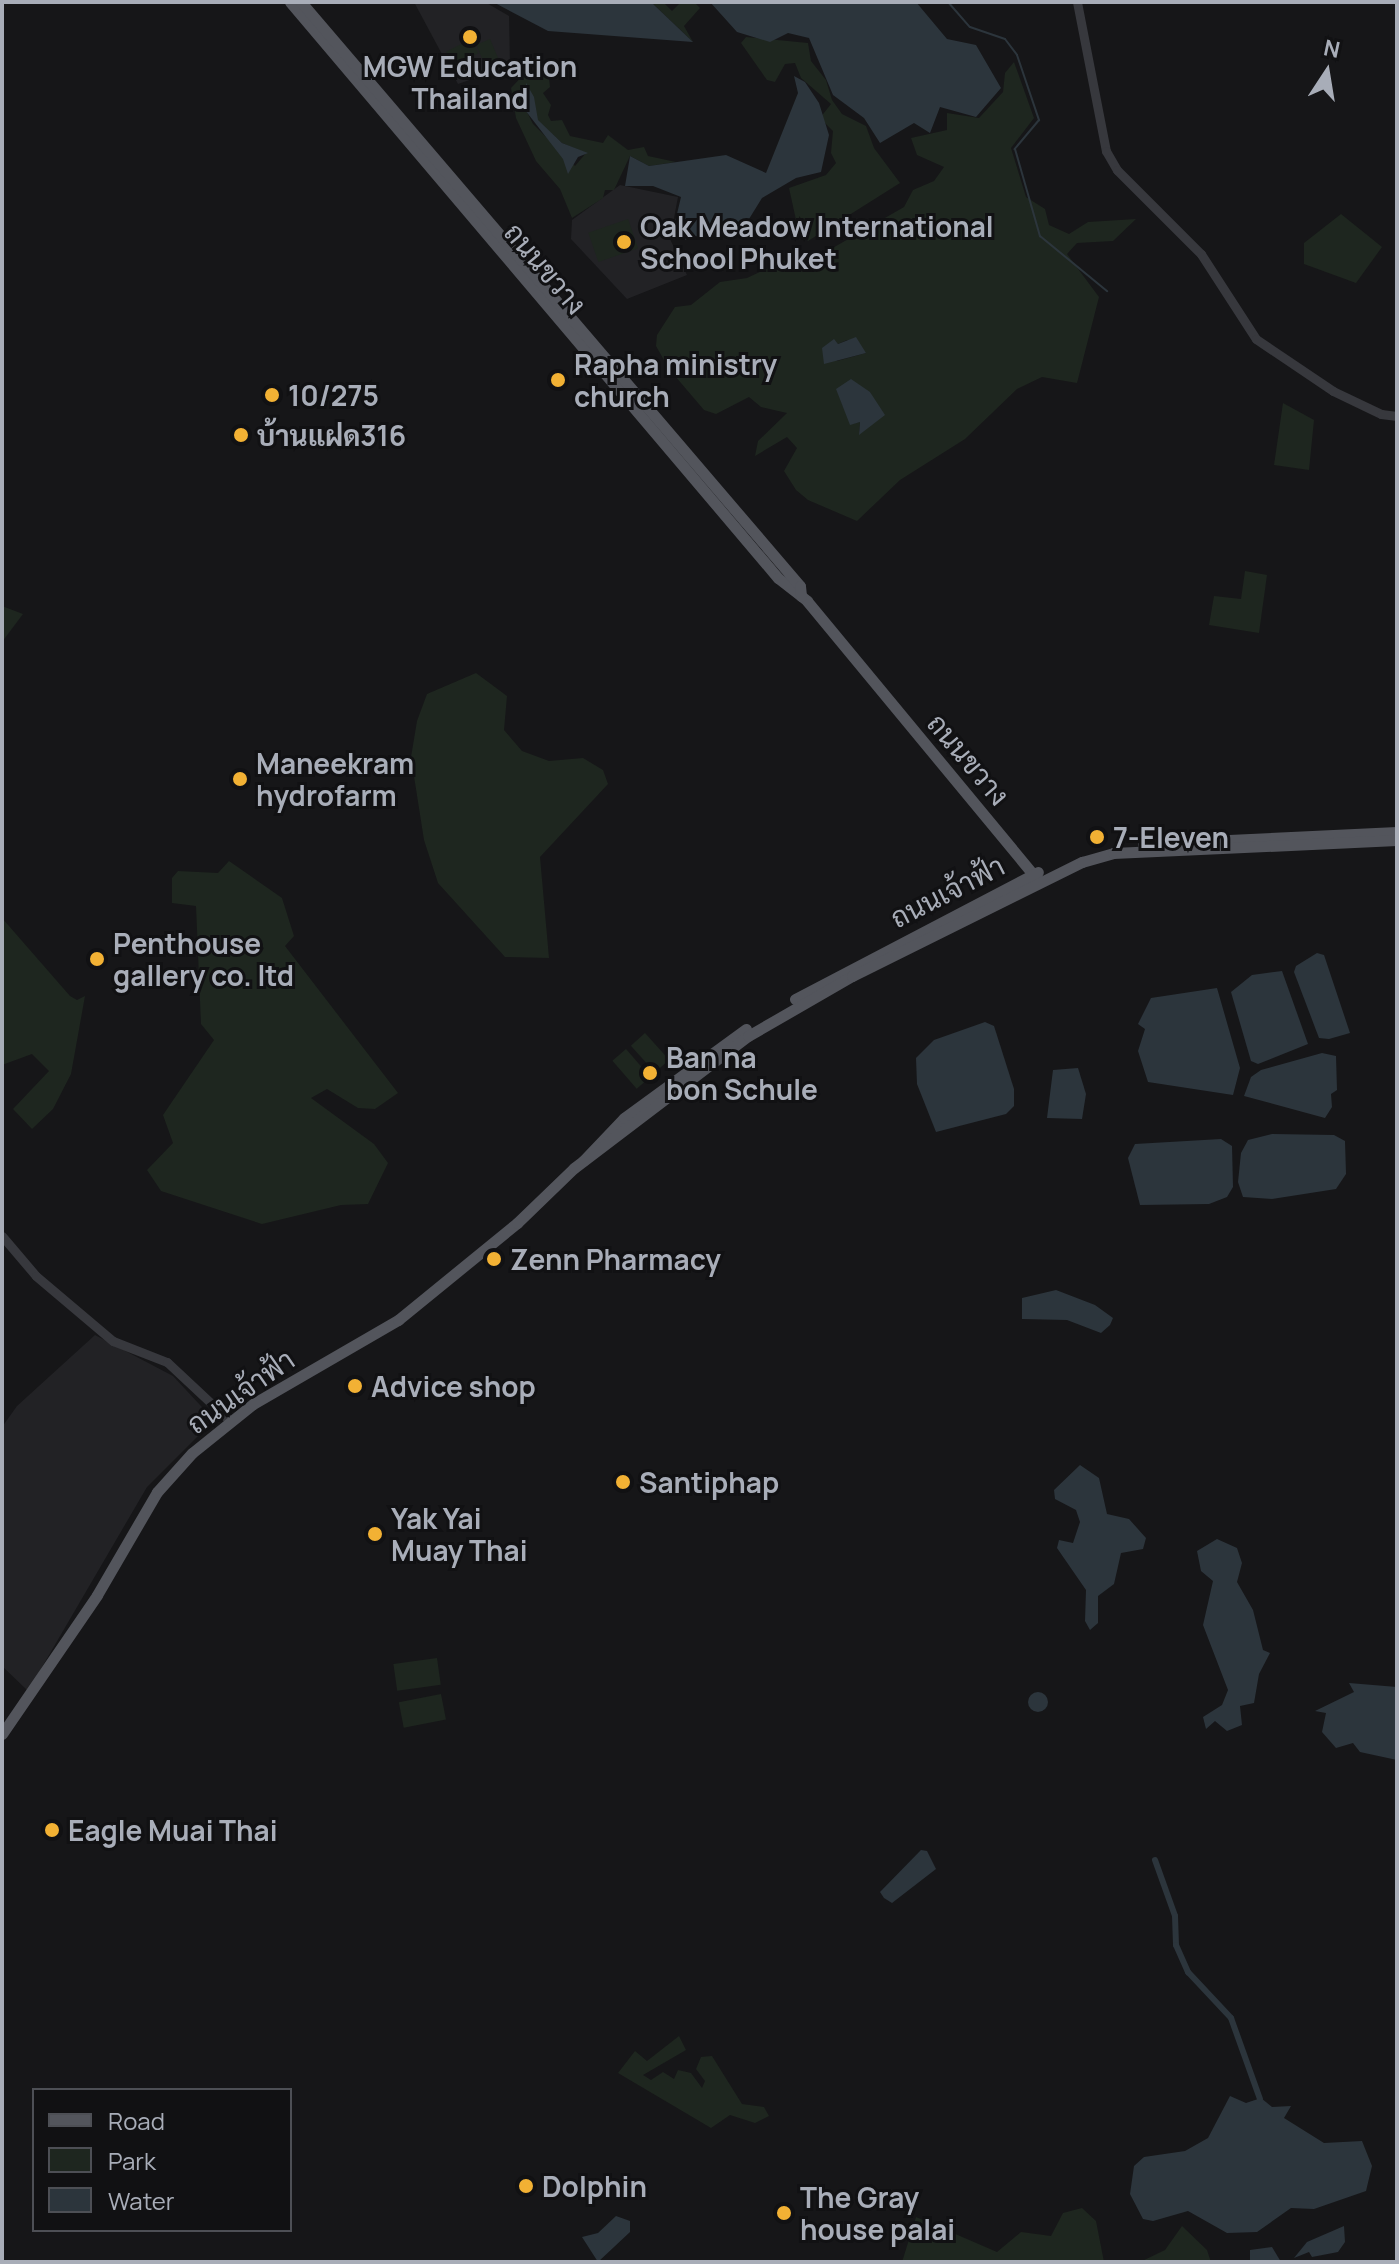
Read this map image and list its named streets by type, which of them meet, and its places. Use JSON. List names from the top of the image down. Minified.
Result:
{"streets":{"main road":["ถนนขวาง","ถนนเจ้าฟ้า"]},"crossings":[["ถนนขวาง","ถนนเจ้าฟ้า"]],"places":["MGW Education Thailand","Oak Meadow International School Phuket","Rapha ministry church","10/275","บ้านแฝด316","Maneekram hydrofarm","7-Eleven","Penthouse gallery co. ltd","Ban na bon Schule","Zenn Pharmacy","Advice shop","Santiphap","Yak Yai Muay Thai","Eagle Muai Thai","Dolphin","The Gray house palai"],"legend":["Road","Park","Water"],"north":"top"}
